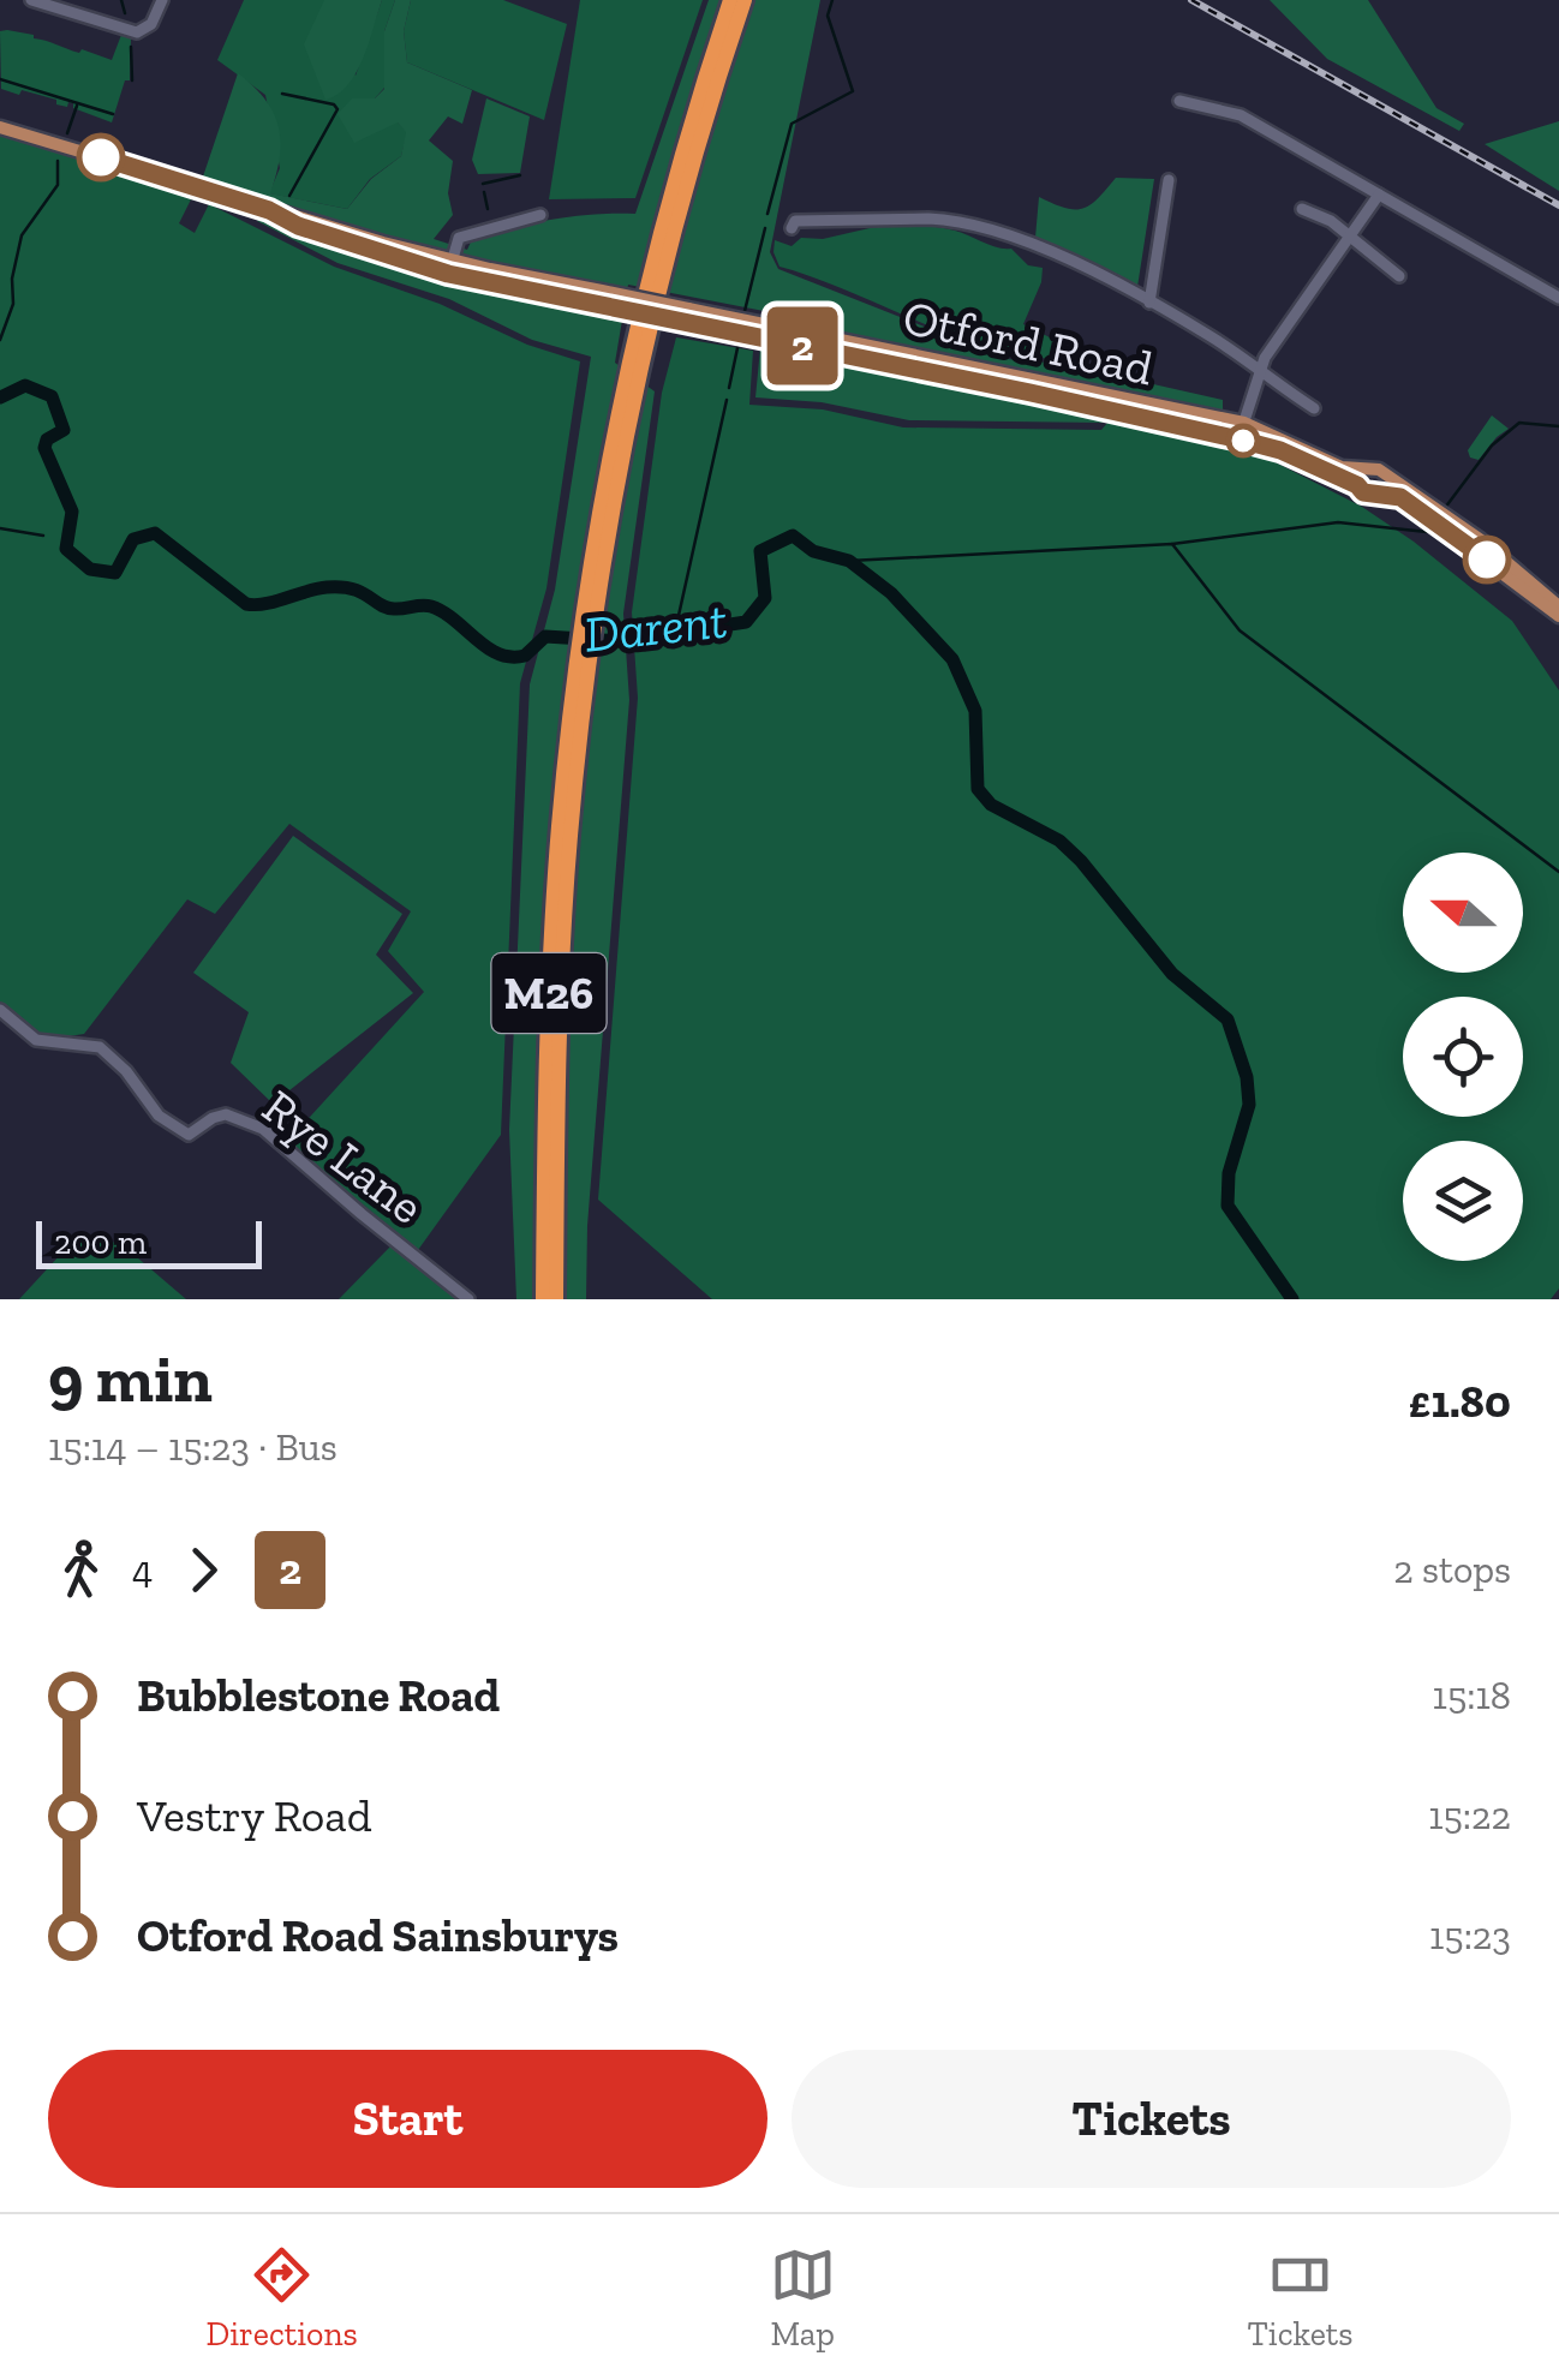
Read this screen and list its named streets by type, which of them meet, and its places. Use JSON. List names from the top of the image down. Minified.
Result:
{"streets":{"highway":["M26"],"main road":["Otford Road"],"street":["Rye Lane"]},"water":["Darent"],"lines":["bus line 2"],"scale_bar":"200 m","north":"left","page":{"on_map":"2","scale":"200 m","heading":["9 min","15:14 – 15:23 · Bus","£1.80"],"legs":["4","2","2 stops"],"list":[{"name":"Bubblestone Road","value":"15:18"},{"name":"Vestry Road","value":"15:22"},{"name":"Otford Road Sainsburys","value":"15:23"}],"buttons":["Start","Tickets"],"tabs":["Directions","Map","Tickets"]}}
